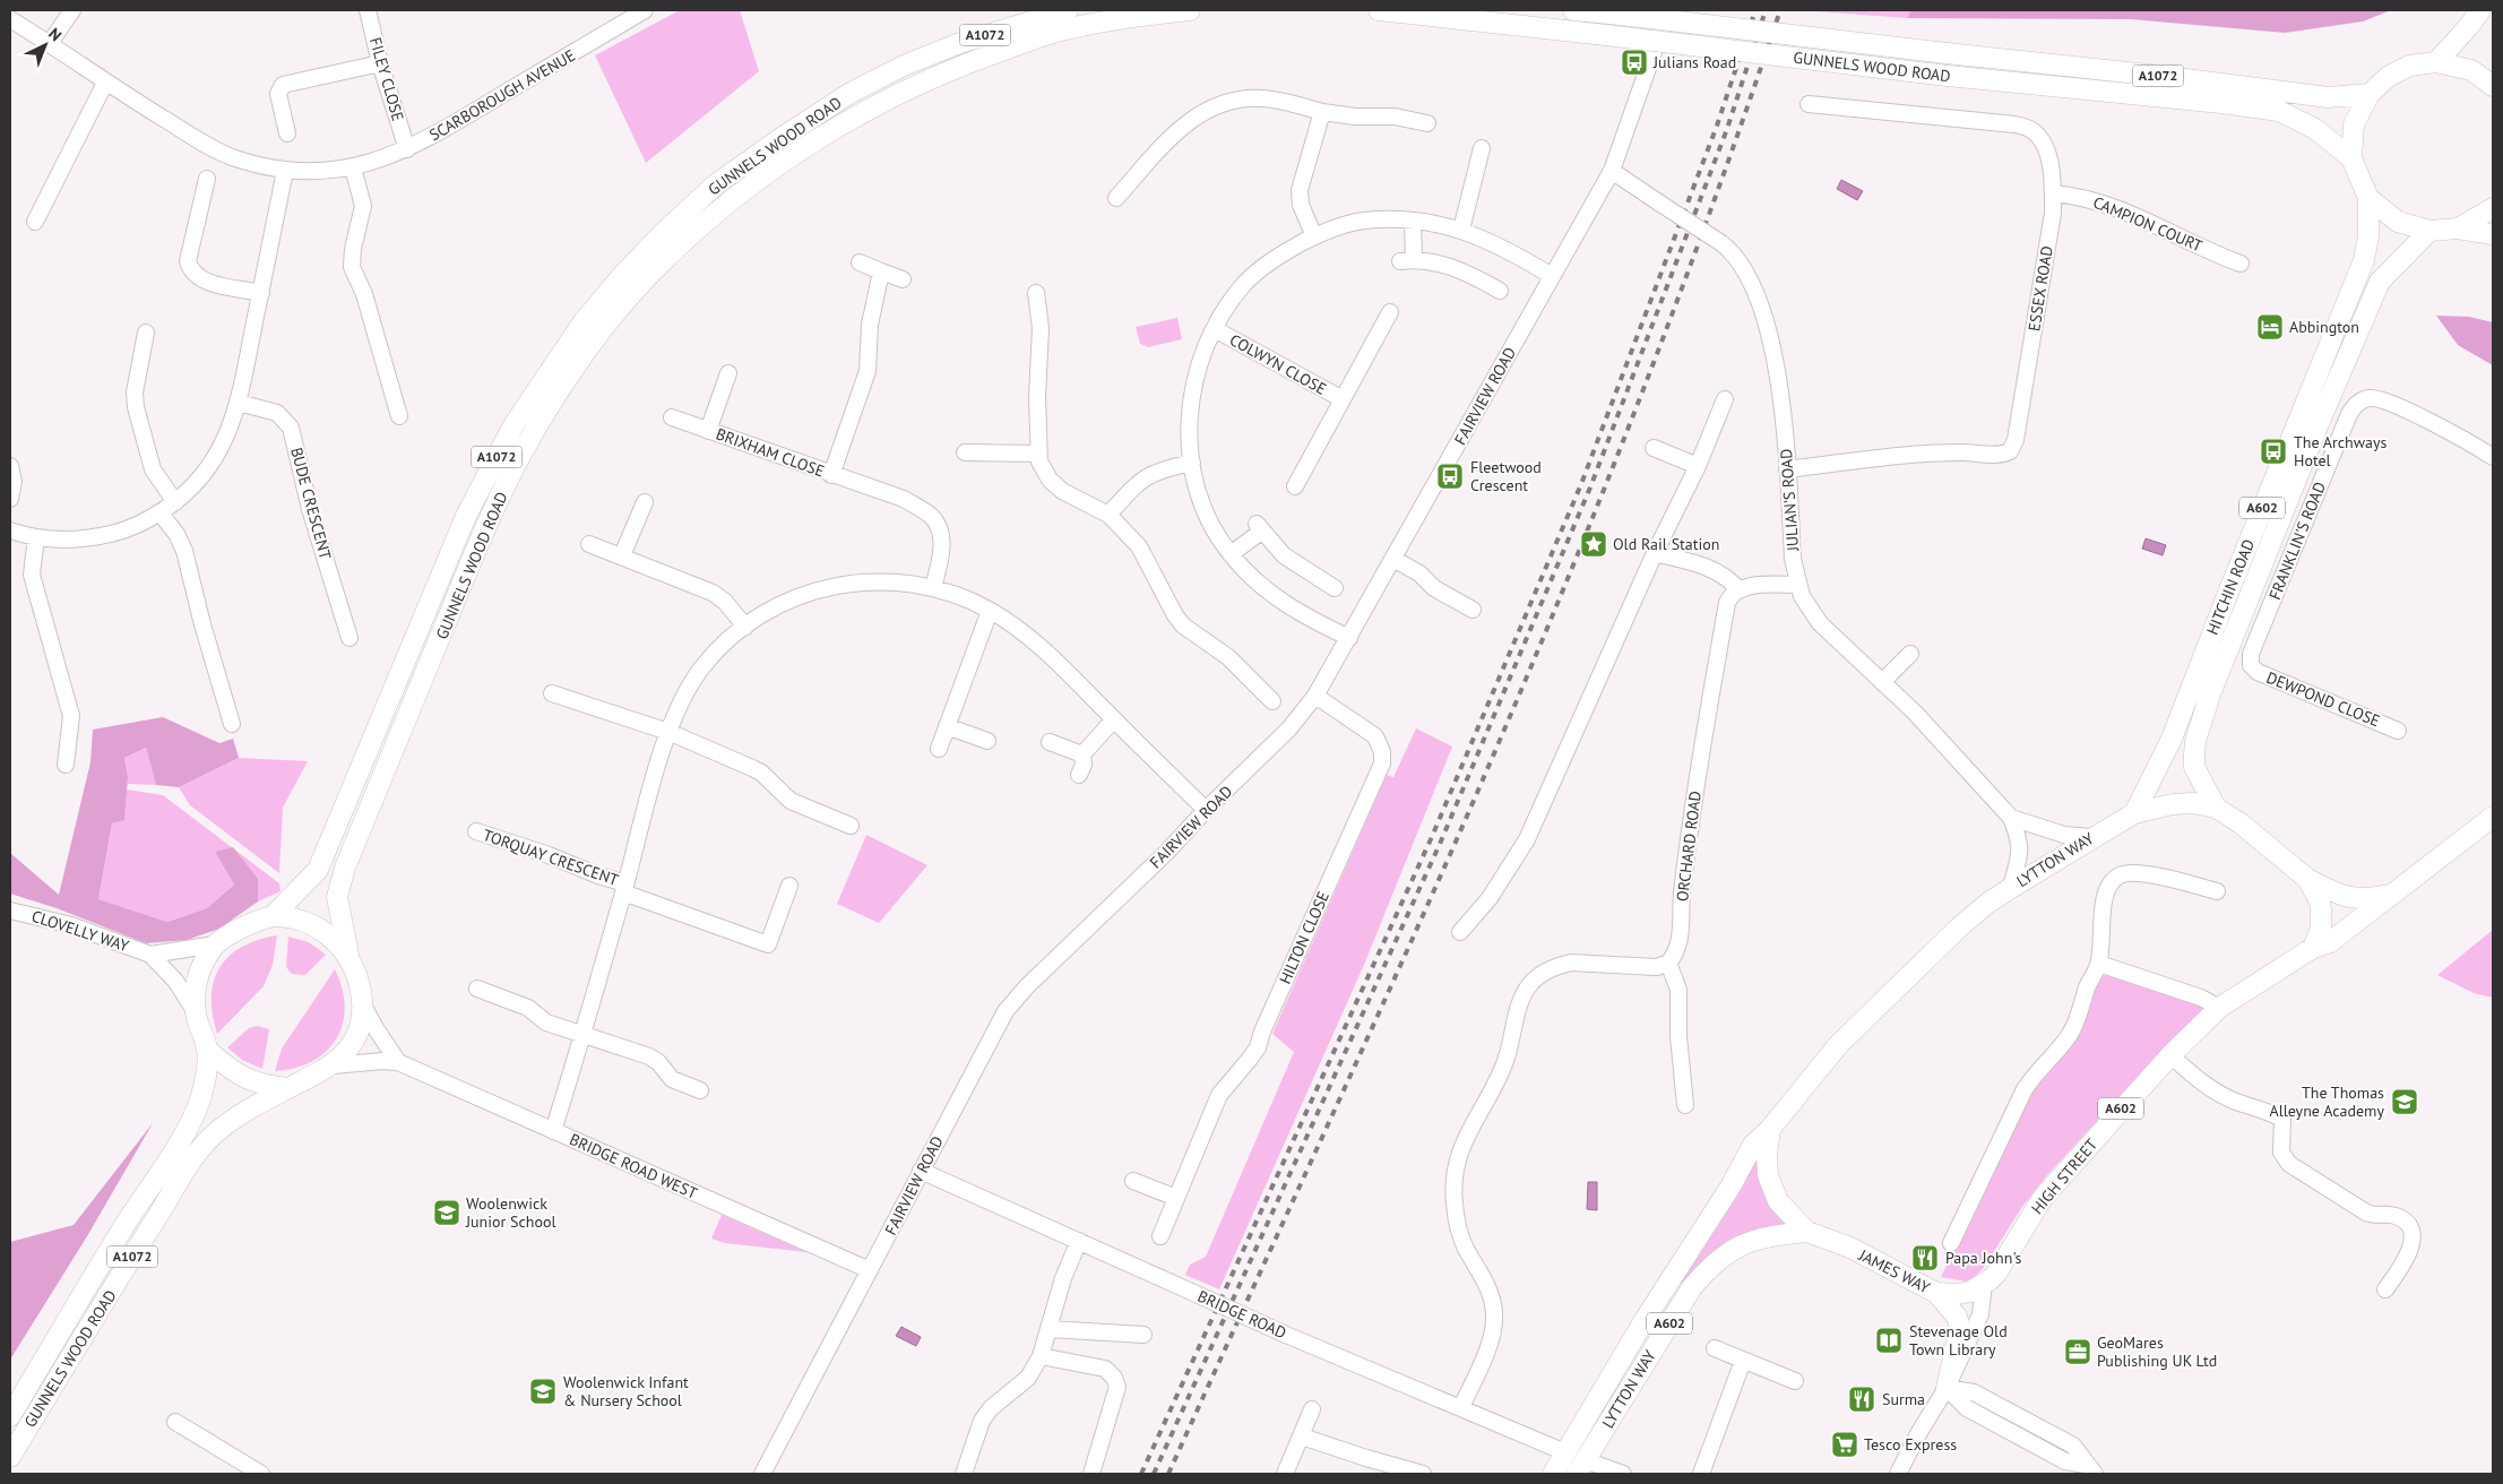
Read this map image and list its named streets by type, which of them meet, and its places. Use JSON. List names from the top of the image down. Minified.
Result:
{"streets":{"main road":["A1072","GUNNELS WOOD ROAD","A602","HITCHIN ROAD","LYTTON WAY","HIGH STREET","JAMES WAY"],"street":["FILEY CLOSE","SCARBOROUGH AVENUE","CAMPION COURT","ESSEX ROAD","COLWYN CLOSE","FAIRVIEW ROAD","BRIXHAM CLOSE","JULIAN'S ROAD","BUDE CRESCENT","FRANKLIN'S ROAD","DEWPOND CLOSE","ORCHARD ROAD","TORQUAY CRESCENT","CLOVELLY WAY","HILTON CLOSE","BRIDGE ROAD WEST","BRIDGE ROAD"]},"crossings":[["GUNNELS WOOD ROAD","A602"],["GUNNELS WOOD ROAD","CLOVELLY WAY"],["FILEY CLOSE","SCARBOROUGH AVENUE"],["CAMPION COURT","ESSEX ROAD"],["ESSEX ROAD","JULIAN'S ROAD"],["FAIRVIEW ROAD","JULIAN'S ROAD"],["FAIRVIEW ROAD","TORQUAY CRESCENT"],["FAIRVIEW ROAD","HILTON CLOSE"],["FAIRVIEW ROAD","BRIDGE ROAD WEST"],["FAIRVIEW ROAD","BRIDGE ROAD"],["BRIXHAM CLOSE","TORQUAY CRESCENT"],["JULIAN'S ROAD","LYTTON WAY"],["A602","HITCHIN ROAD"],["A602","LYTTON WAY"],["A602","JAMES WAY"],["FRANKLIN'S ROAD","DEWPOND CLOSE"],["HITCHIN ROAD","LYTTON WAY"],["TORQUAY CRESCENT","BRIDGE ROAD WEST"],["LYTTON WAY","HIGH STREET"],["LYTTON WAY","JAMES WAY"],["LYTTON WAY","BRIDGE ROAD"],["HIGH STREET","JAMES WAY"]],"places":{"bus stop":["Julians Road","The Archways Hotel","Fleetwood Crescent"],"hotel":["Abbington"],"place":["Old Rail Station"],"school or university":["The Thomas Alleyne Academy","Woolenwick Junior School","Woolenwick Infant & Nursery School"],"restaurant":["Papa John's","Surma"],"library":["Stevenage Old Town Library"],"office":["GeoMares Publishing UK Ltd"],"supermarket":["Tesco Express"]},"north":"top right"}
